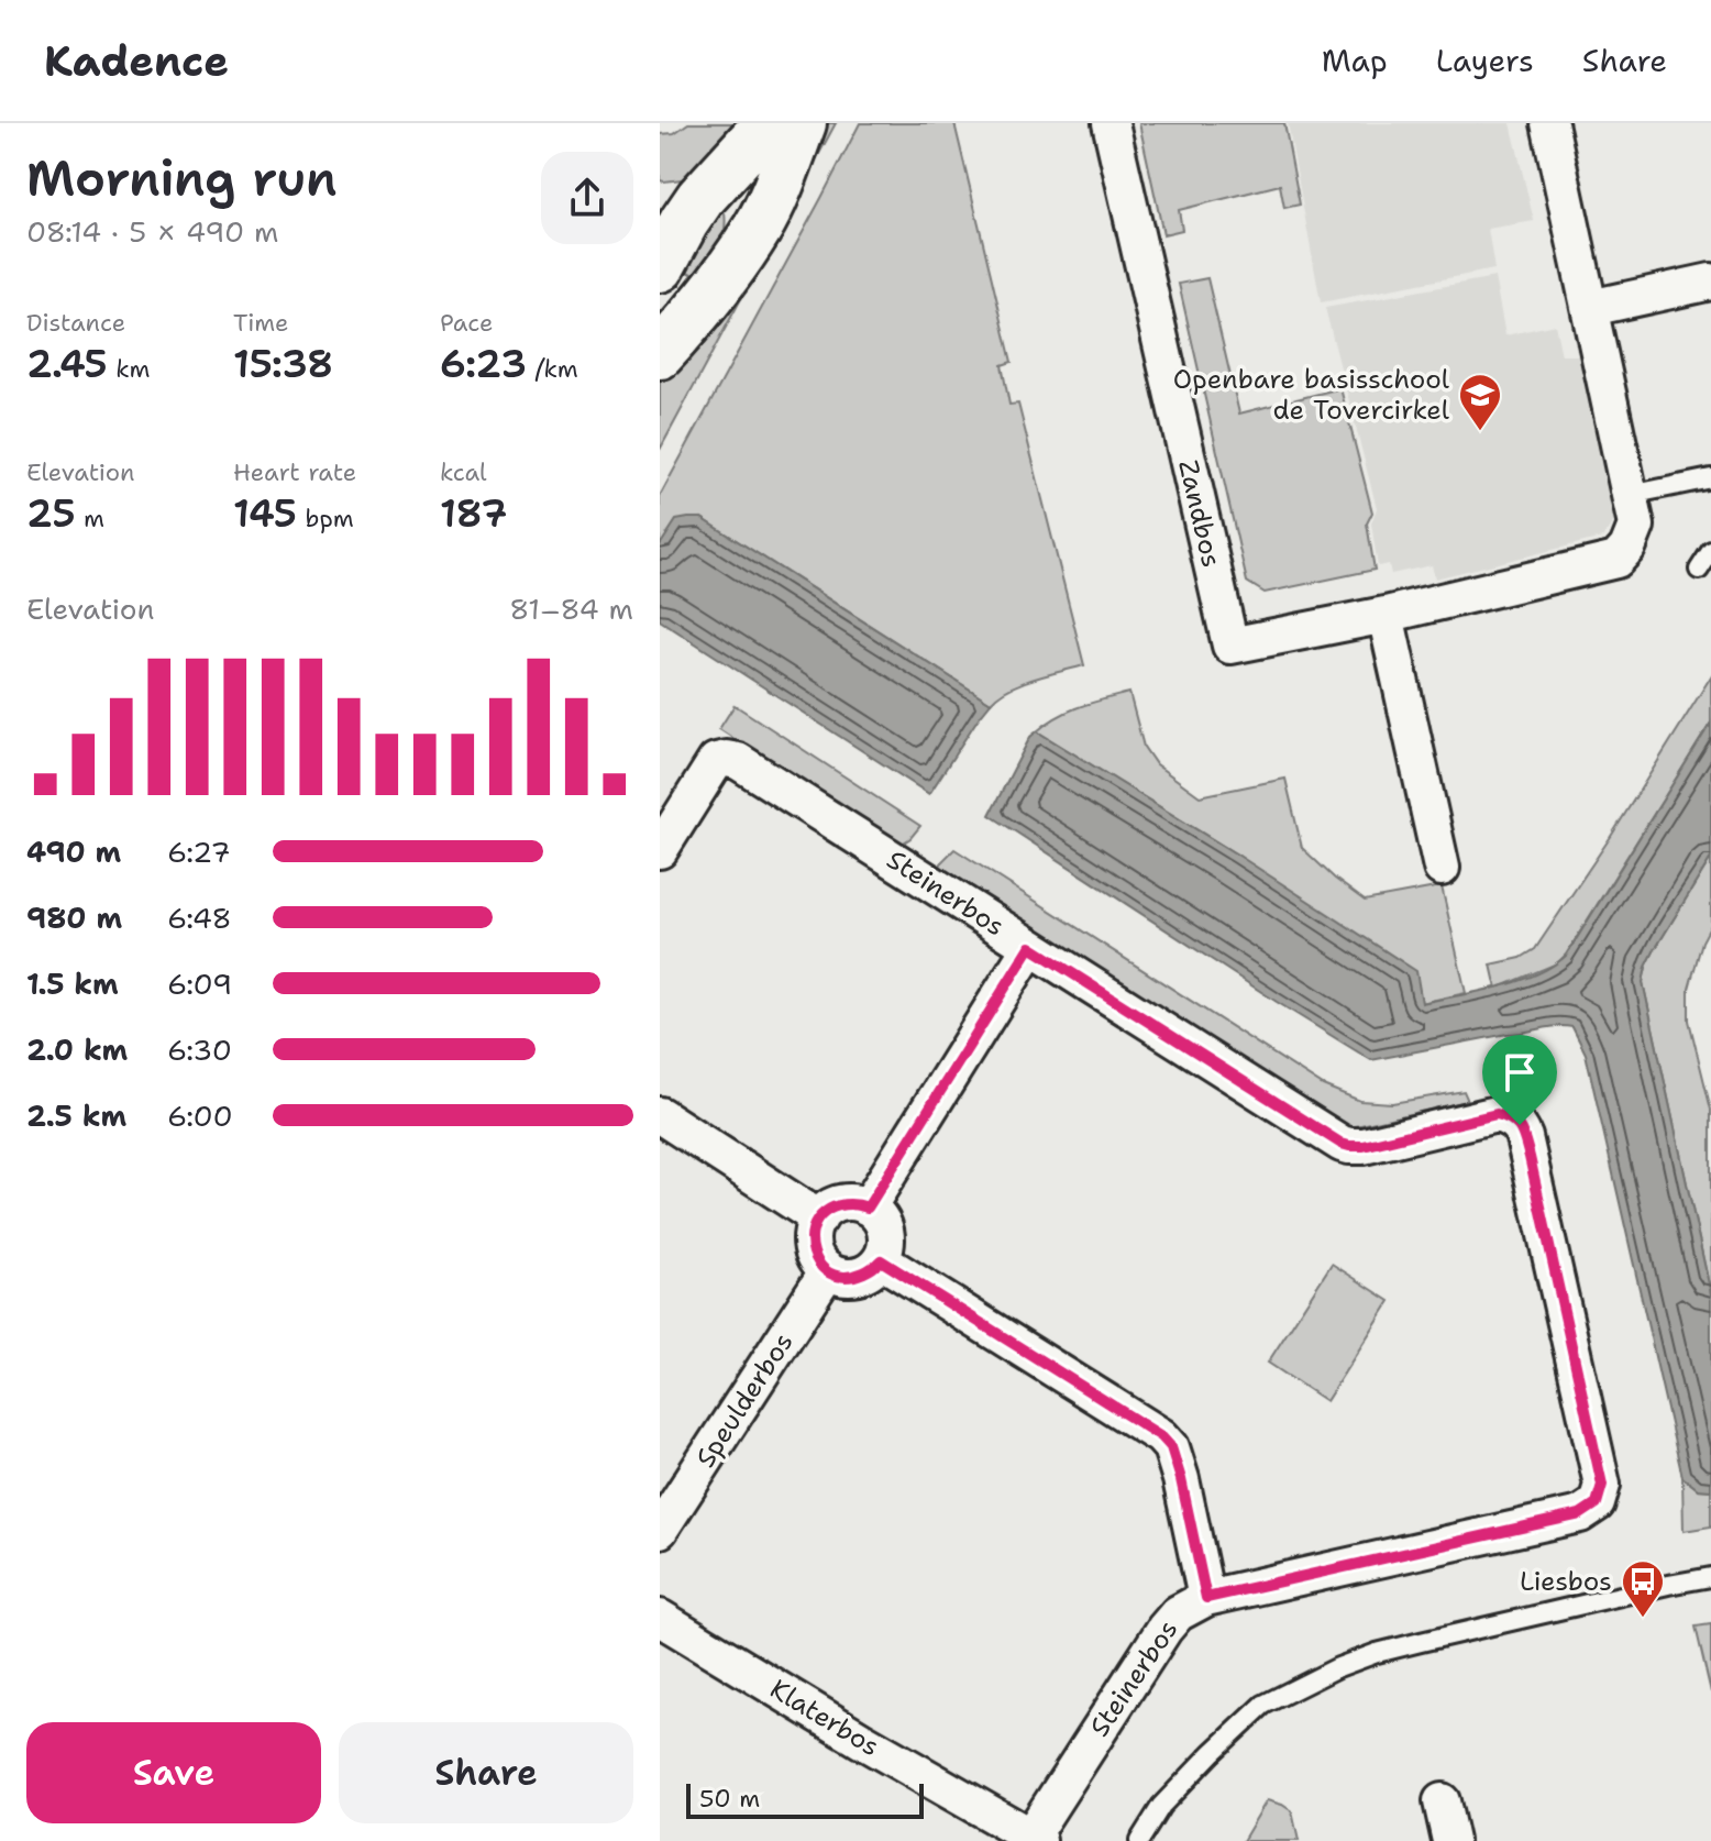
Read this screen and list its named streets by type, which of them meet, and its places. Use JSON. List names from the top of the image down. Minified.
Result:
{"streets":{"street":["Zandbos","Steinerbos","Speulderbos","Klaterbos"]},"crossings":[["Steinerbos","Klaterbos"]],"places":{"school or university":["Openbare basisschool de Tovercirkel"],"bus stop":["Liesbos"]},"scale_bar":"50 m","page":{"header":"Kadence","nav":["Map","Layers","Share"],"heading":["Morning run","08:14 · 5 × 490 m"],"stats":[["Distance","2.45 km"],["Time","15:38"],["Pace","6:23 /km"],["Elevation","25 m"],["Heart rate","145 bpm"],["kcal","187"]],"chart":["Elevation","81–84 m"],"list":[{"name":"490 m","note":"6:27"},{"name":"980 m","note":"6:48"},{"name":"1.5 km","note":"6:09"},{"name":"2.0 km","note":"6:30"},{"name":"2.5 km","note":"6:00"}],"buttons":["Save","Share"],"scale":"50 m"}}
